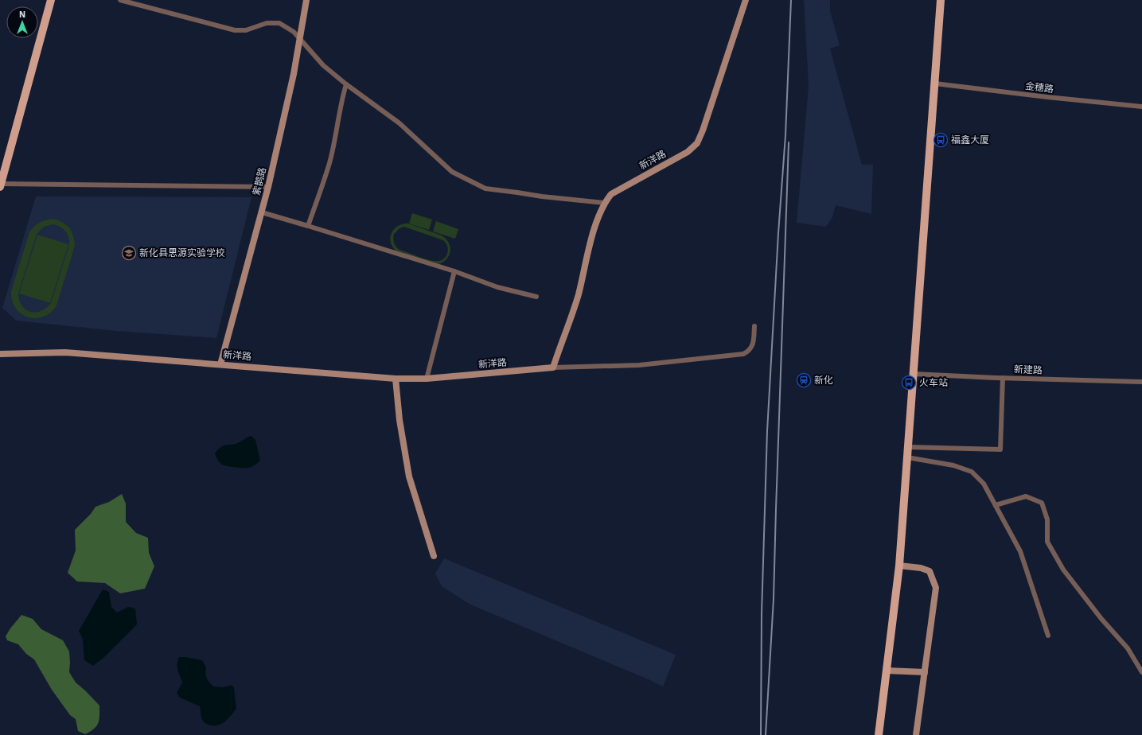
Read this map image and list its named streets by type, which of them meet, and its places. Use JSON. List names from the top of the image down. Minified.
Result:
{"streets":{"street":["金穗路","新洋路","紫鹊路","新建路"]},"crossings":[["新洋路","紫鹊路"]],"places":{"bus stop":["福鑫大厦","火车站"],"school or university":["新化县思源实验学校"],"station":["新化"]},"north":"top"}
